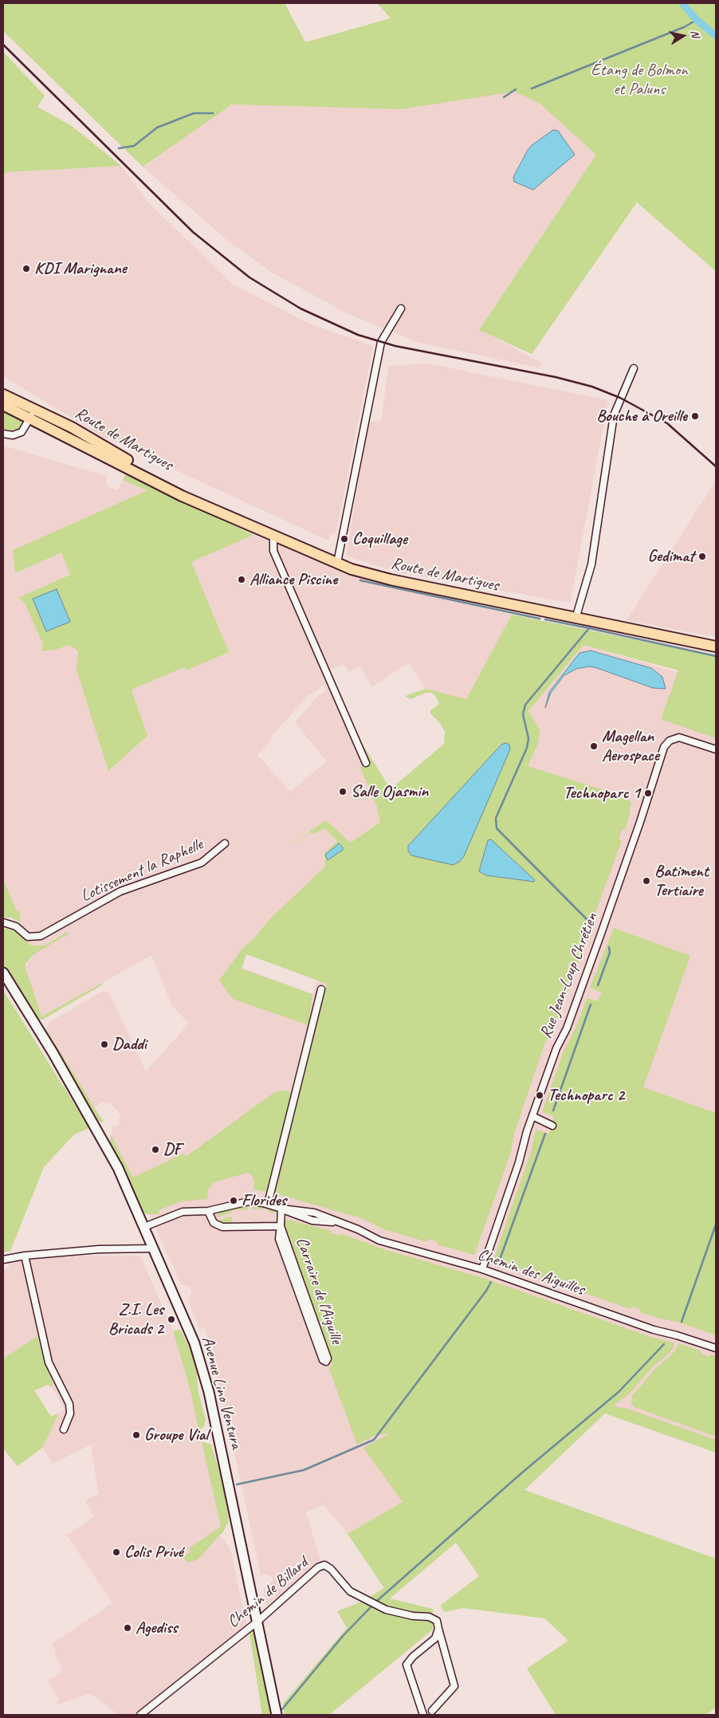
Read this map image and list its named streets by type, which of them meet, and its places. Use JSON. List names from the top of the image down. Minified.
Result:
{"streets":{"main road":["Route de Martigues","Avenue Lino Ventura"],"street":["Lotissement la Raphelle","Rue Jean-Loup Chrétien","Chemin des Aiguilles","Carraire de l'Aiguille","Chemin de Billard"]},"crossings":[["Rue Jean-Loup Chrétien","Chemin des Aiguilles"],["Chemin des Aiguilles","Carraire de l'Aiguille"],["Avenue Lino Ventura","Chemin de Billard"]],"parks":["Étang de Bolmon et Paluns"],"places":["KDI Marignane","Bouche à Oreille","Coquillage","Gedimat","Alliance Piscine","Magellan Aerospace","Salle Ojasmin","Technoparc 1","Batiment Tertiaire","Daddi","Technoparc 2","DF","Florides","Z.I. Les Bricads 2","Groupe Vial","Colis Privé","Agediss"],"north":"right"}
